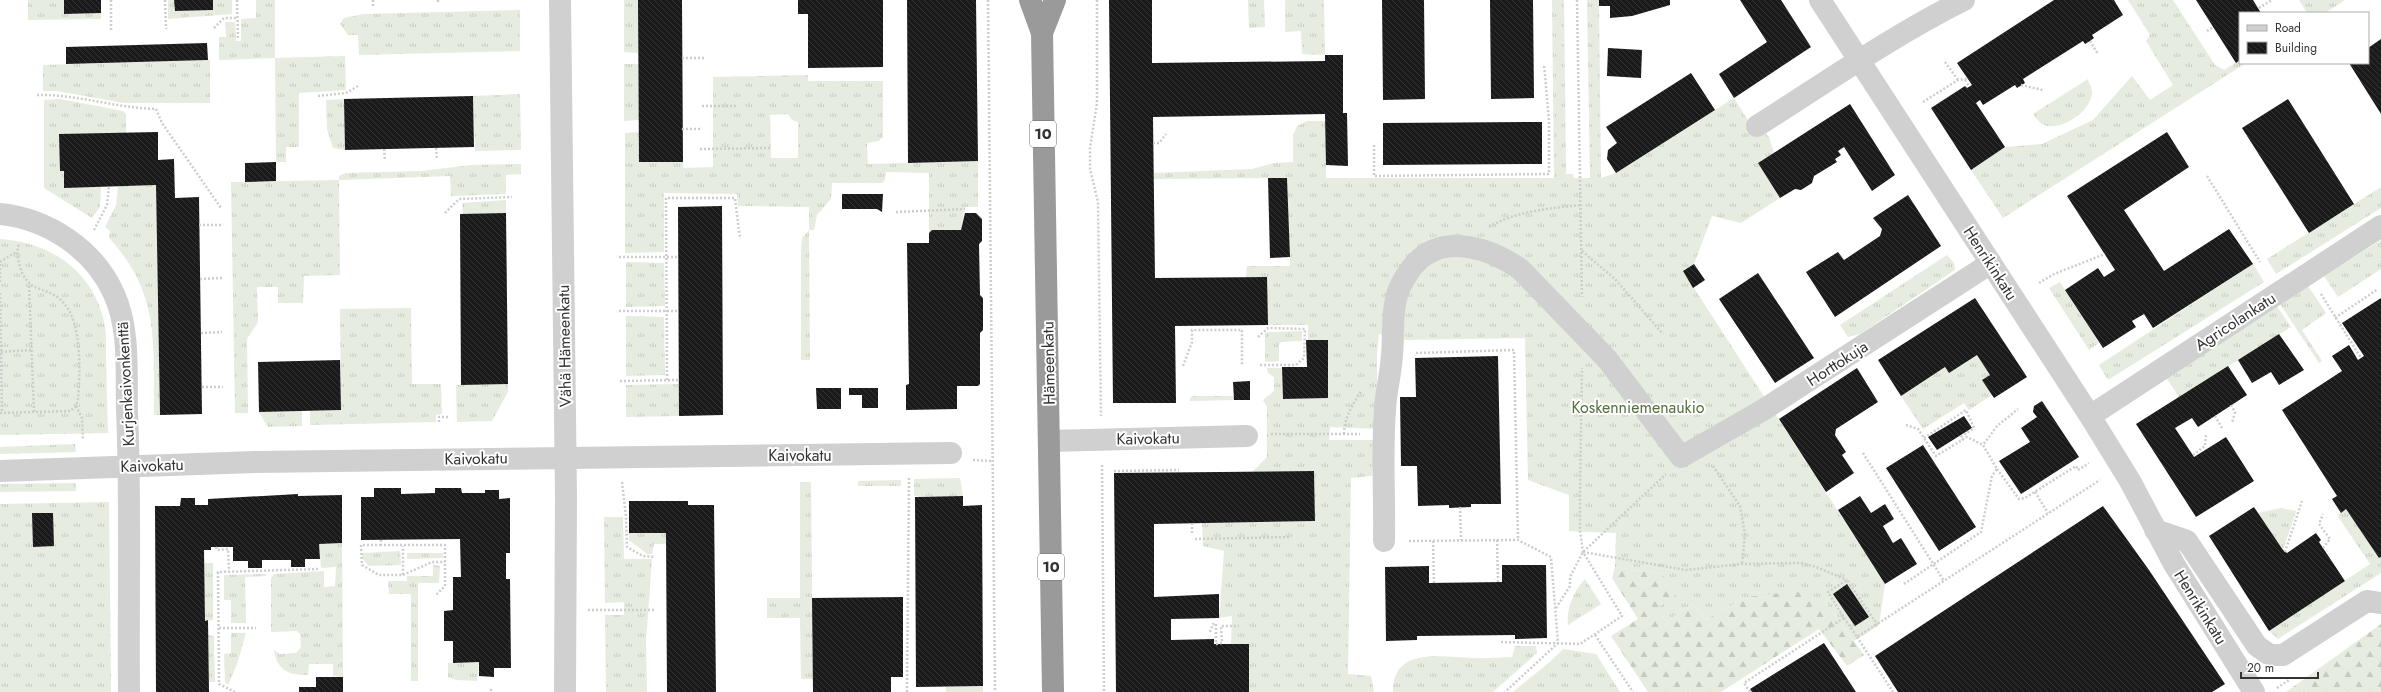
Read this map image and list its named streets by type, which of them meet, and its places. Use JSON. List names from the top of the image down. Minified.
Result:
{"streets":{"highway":["10","Hämeenkatu"],"street":["Henrikinkatu","Agricolankatu","Vähä Hämeenkatu","Horttokuja","Kurjenkaivonkenttä","Kaivokatu"]},"crossings":[["Henrikinkatu","Agricolankatu"],["Henrikinkatu","Horttokuja"],["Vähä Hämeenkatu","Kaivokatu"],["Hämeenkatu","Kaivokatu"],["Kurjenkaivonkenttä","Kaivokatu"]],"parks":["Koskenniemenaukio"],"legend":["Road","Building"],"scale_bar":"20 m"}
